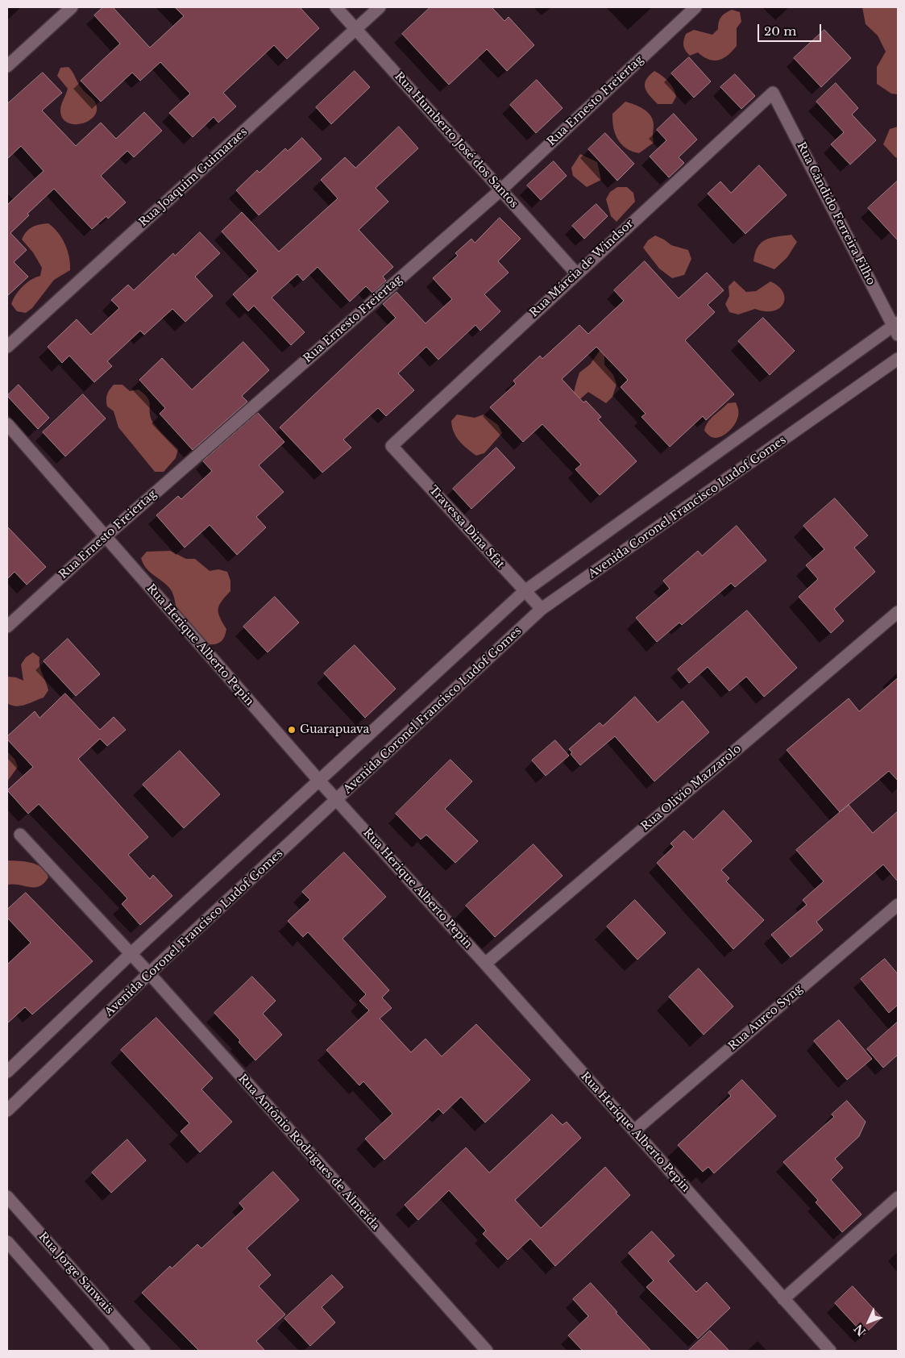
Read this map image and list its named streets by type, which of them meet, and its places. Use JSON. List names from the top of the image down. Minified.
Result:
{"streets":{"street":["Rua Ernesto Freiertag","Rua Humberto José dos Santos","Rua Joaquim Guimaraes","Rua Cândido Ferreira Filho","Rua Márcia de Windsor","Avenida Coronel Francisco Ludof Gomes","Travessa Dina Sfat","Rua Herique Alberto Pepin","Rua Olivio Mazzarolo","Rua Aureo Syng","Rua Antônio Rodrigues de Almeida","Rua Jorge Sanwais"]},"crossings":[["Rua Ernesto Freiertag","Rua Humberto José dos Santos"],["Rua Ernesto Freiertag","Rua Herique Alberto Pepin"],["Rua Humberto José dos Santos","Rua Joaquim Guimaraes"],["Rua Humberto José dos Santos","Rua Márcia de Windsor"],["Rua Cândido Ferreira Filho","Rua Márcia de Windsor"],["Rua Márcia de Windsor","Travessa Dina Sfat"],["Avenida Coronel Francisco Ludof Gomes","Travessa Dina Sfat"],["Avenida Coronel Francisco Ludof Gomes","Rua Herique Alberto Pepin"],["Avenida Coronel Francisco Ludof Gomes","Rua Antônio Rodrigues de Almeida"],["Rua Herique Alberto Pepin","Rua Olivio Mazzarolo"],["Rua Herique Alberto Pepin","Rua Aureo Syng"]],"places":["Guarapuava"],"scale_bar":"20 m","north":"bottom left"}
